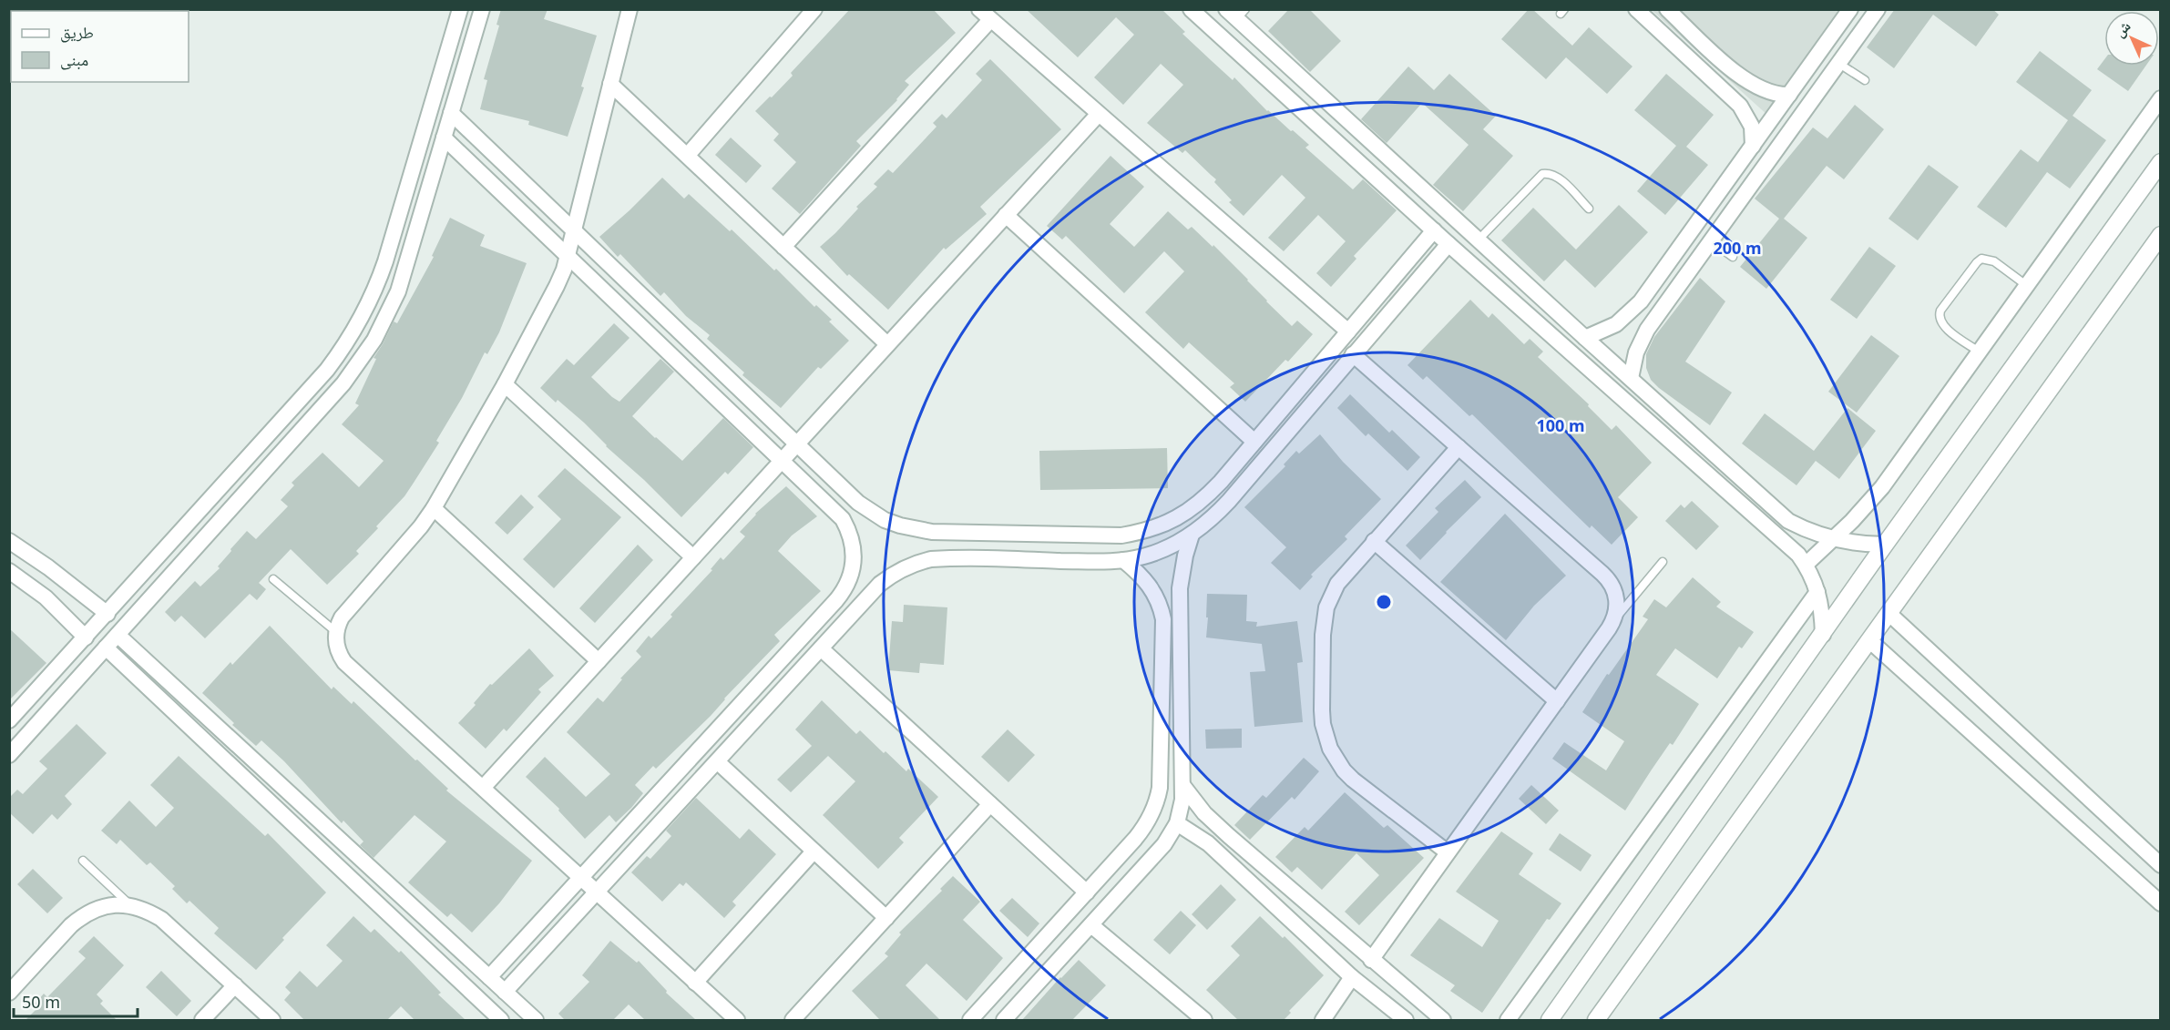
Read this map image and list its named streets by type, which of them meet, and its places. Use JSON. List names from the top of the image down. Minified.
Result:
{"legend":["طريق","مبنى"],"scale_bar":"50 m","north":"top left","rings":["200 m","100 m"]}
